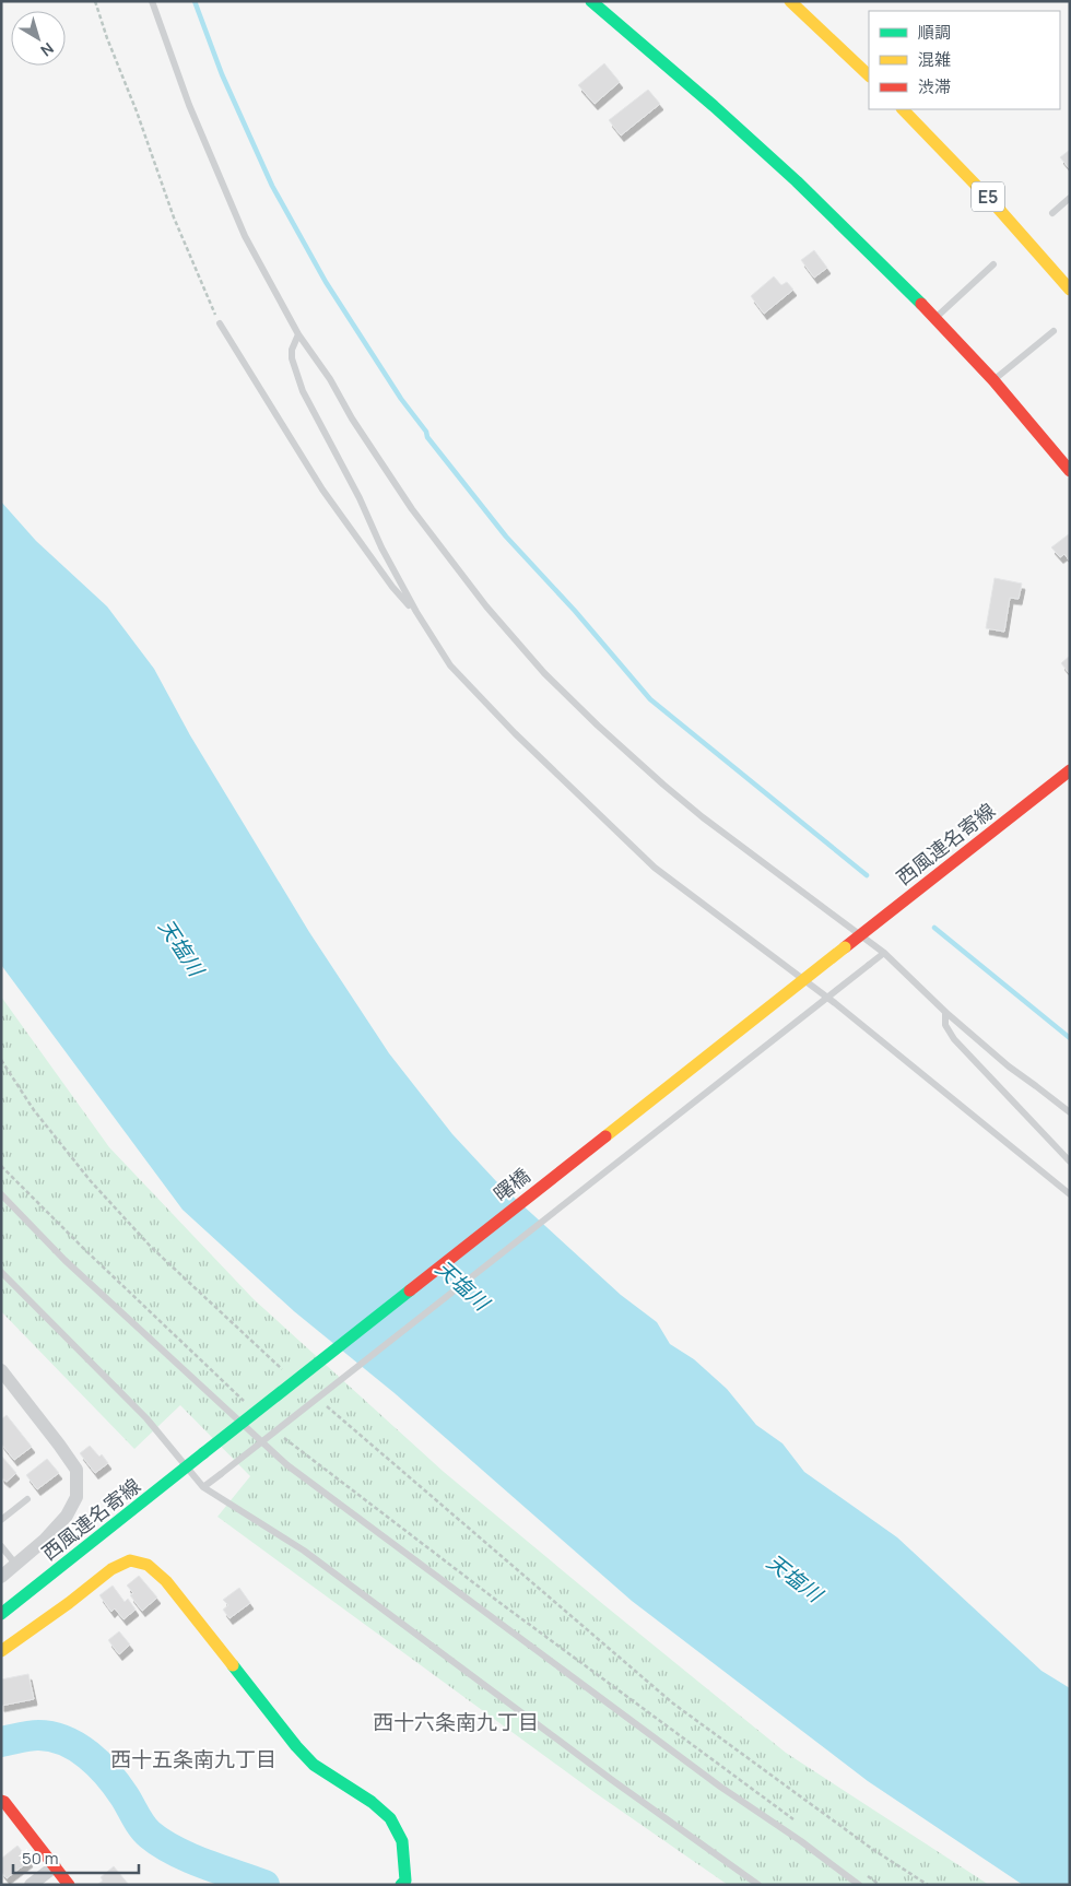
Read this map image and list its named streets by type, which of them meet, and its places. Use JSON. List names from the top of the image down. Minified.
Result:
{"streets":{"main road":["E5","西風連名寄線","曙橋"]},"crossings":[["西風連名寄線","曙橋"]],"districts":["西十六条南九丁目","西十五条南九丁目"],"water":["天塩川"],"legend":["順調","混雑","渋滞"],"scale_bar":"50 m","north":"bottom right"}
